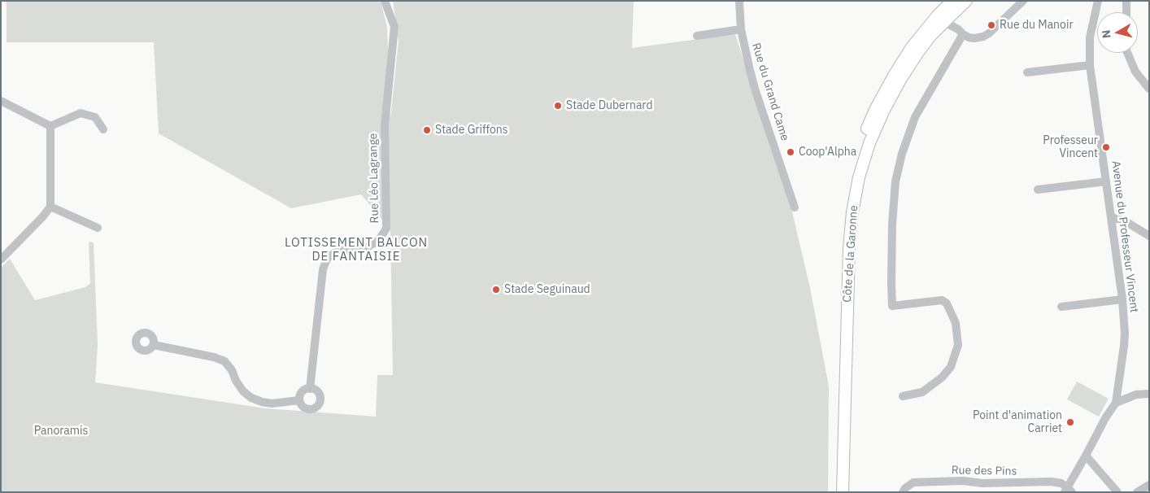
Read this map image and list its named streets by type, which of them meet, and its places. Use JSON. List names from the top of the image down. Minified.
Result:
{"streets":{"main road":["Côte de la Garonne"],"street":["Rue du Grand Came","Rue Léo Lagrange","Avenue du Professeur Vincent","Rue des Pins"]},"districts":["LOTISSEMENT BALCON DE FANTAISIE"],"parks":["Panoramis"],"places":["Rue du Manoir","Stade Dubernard","Stade Griffons","Professeur Vincent","Coop'Alpha","Stade Seguinaud","Point d'animation Carriet"],"north":"left"}
